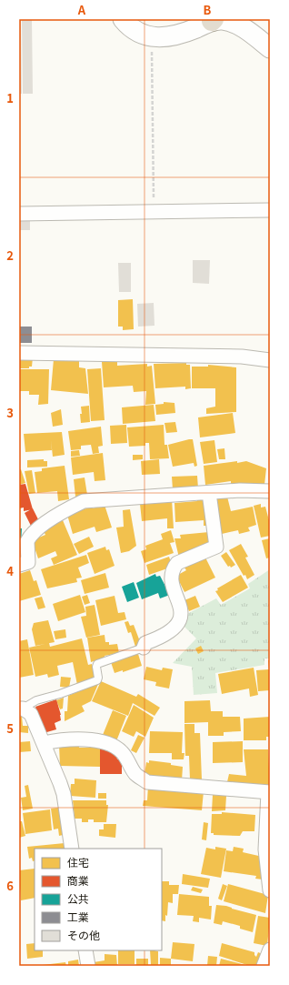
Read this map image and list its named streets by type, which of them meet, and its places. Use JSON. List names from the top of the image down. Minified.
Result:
{"legend":["住宅","商業","公共","工業","その他"],"grid":{"columns":["A","B"],"rows":["1","2","3","4","5","6"]}}
